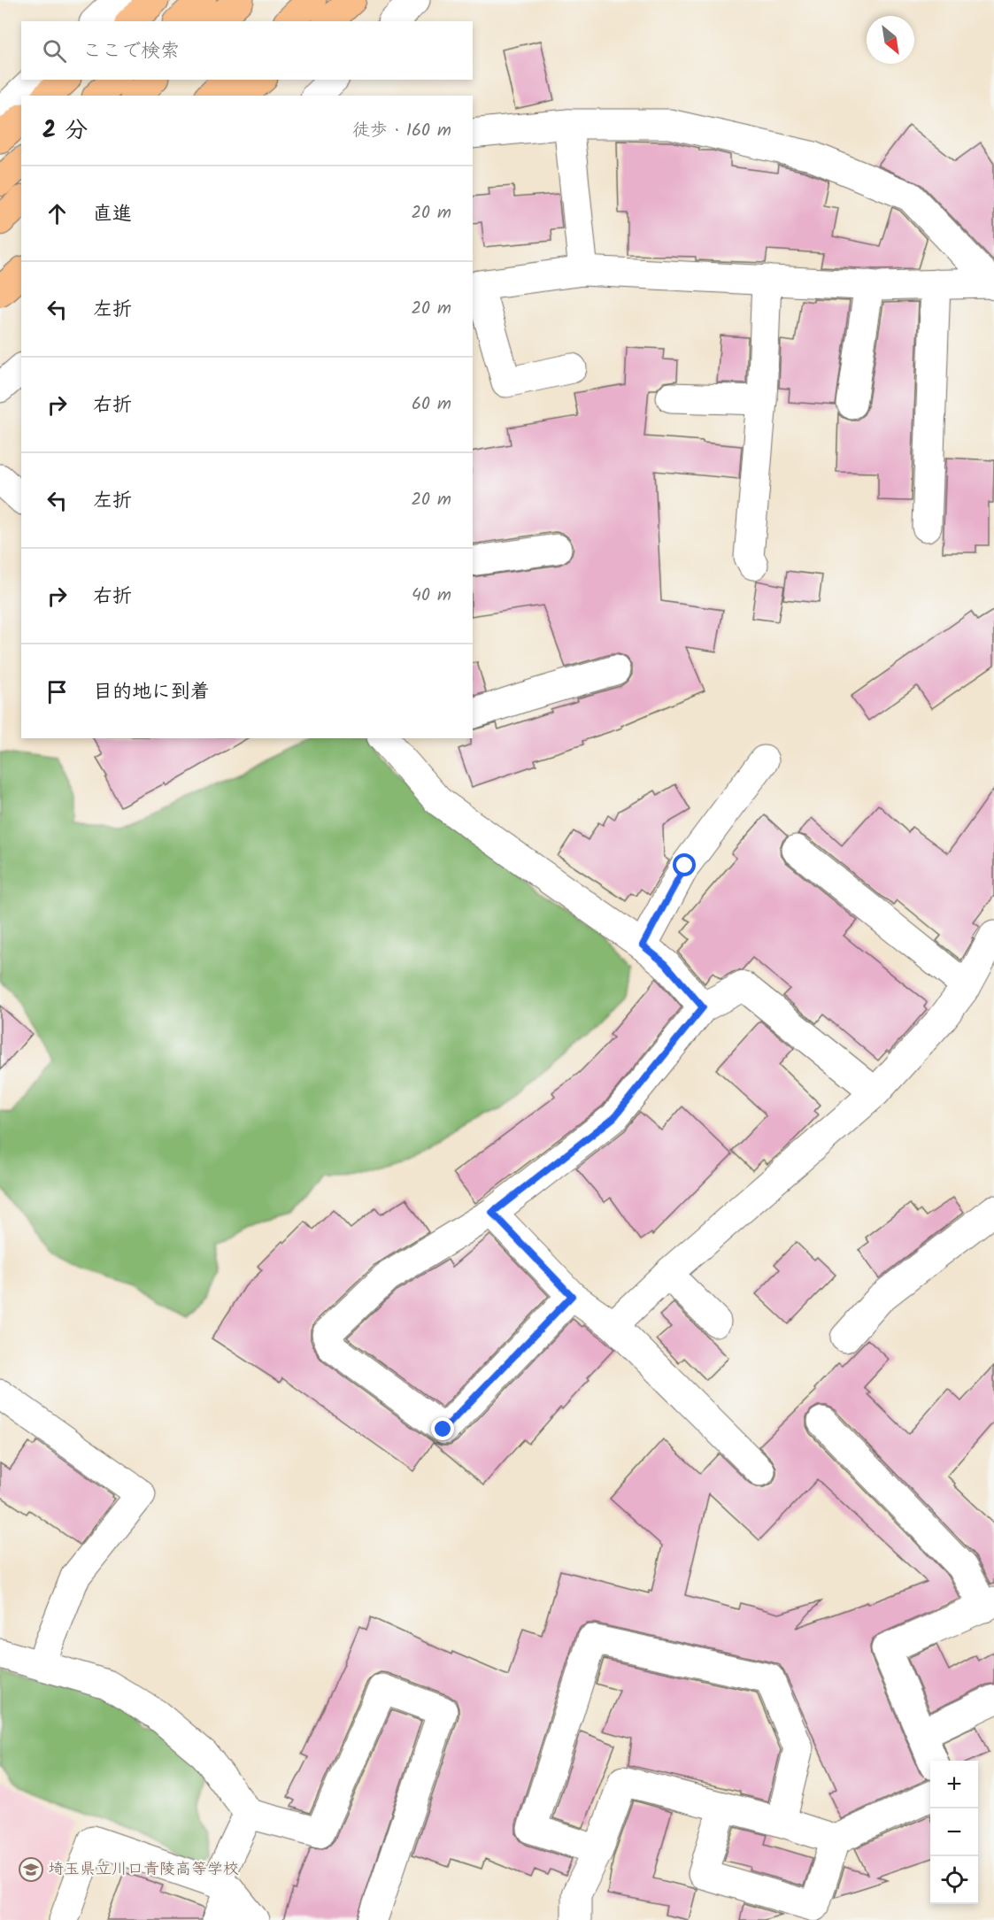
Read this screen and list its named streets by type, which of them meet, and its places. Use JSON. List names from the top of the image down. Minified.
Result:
{"places":{"school or university":["埼玉県立川口青陵高等学校"]},"north":"bottom right","page":{"search":"ここで検索","heading":["2 分","徒歩 · 160 m"],"list":[["直進","20 m"],["左折","20 m"],["右折","60 m"],["左折","20 m"],["右折","40 m"],"目的地に到着"],"map_buttons":["+","−"]}}
